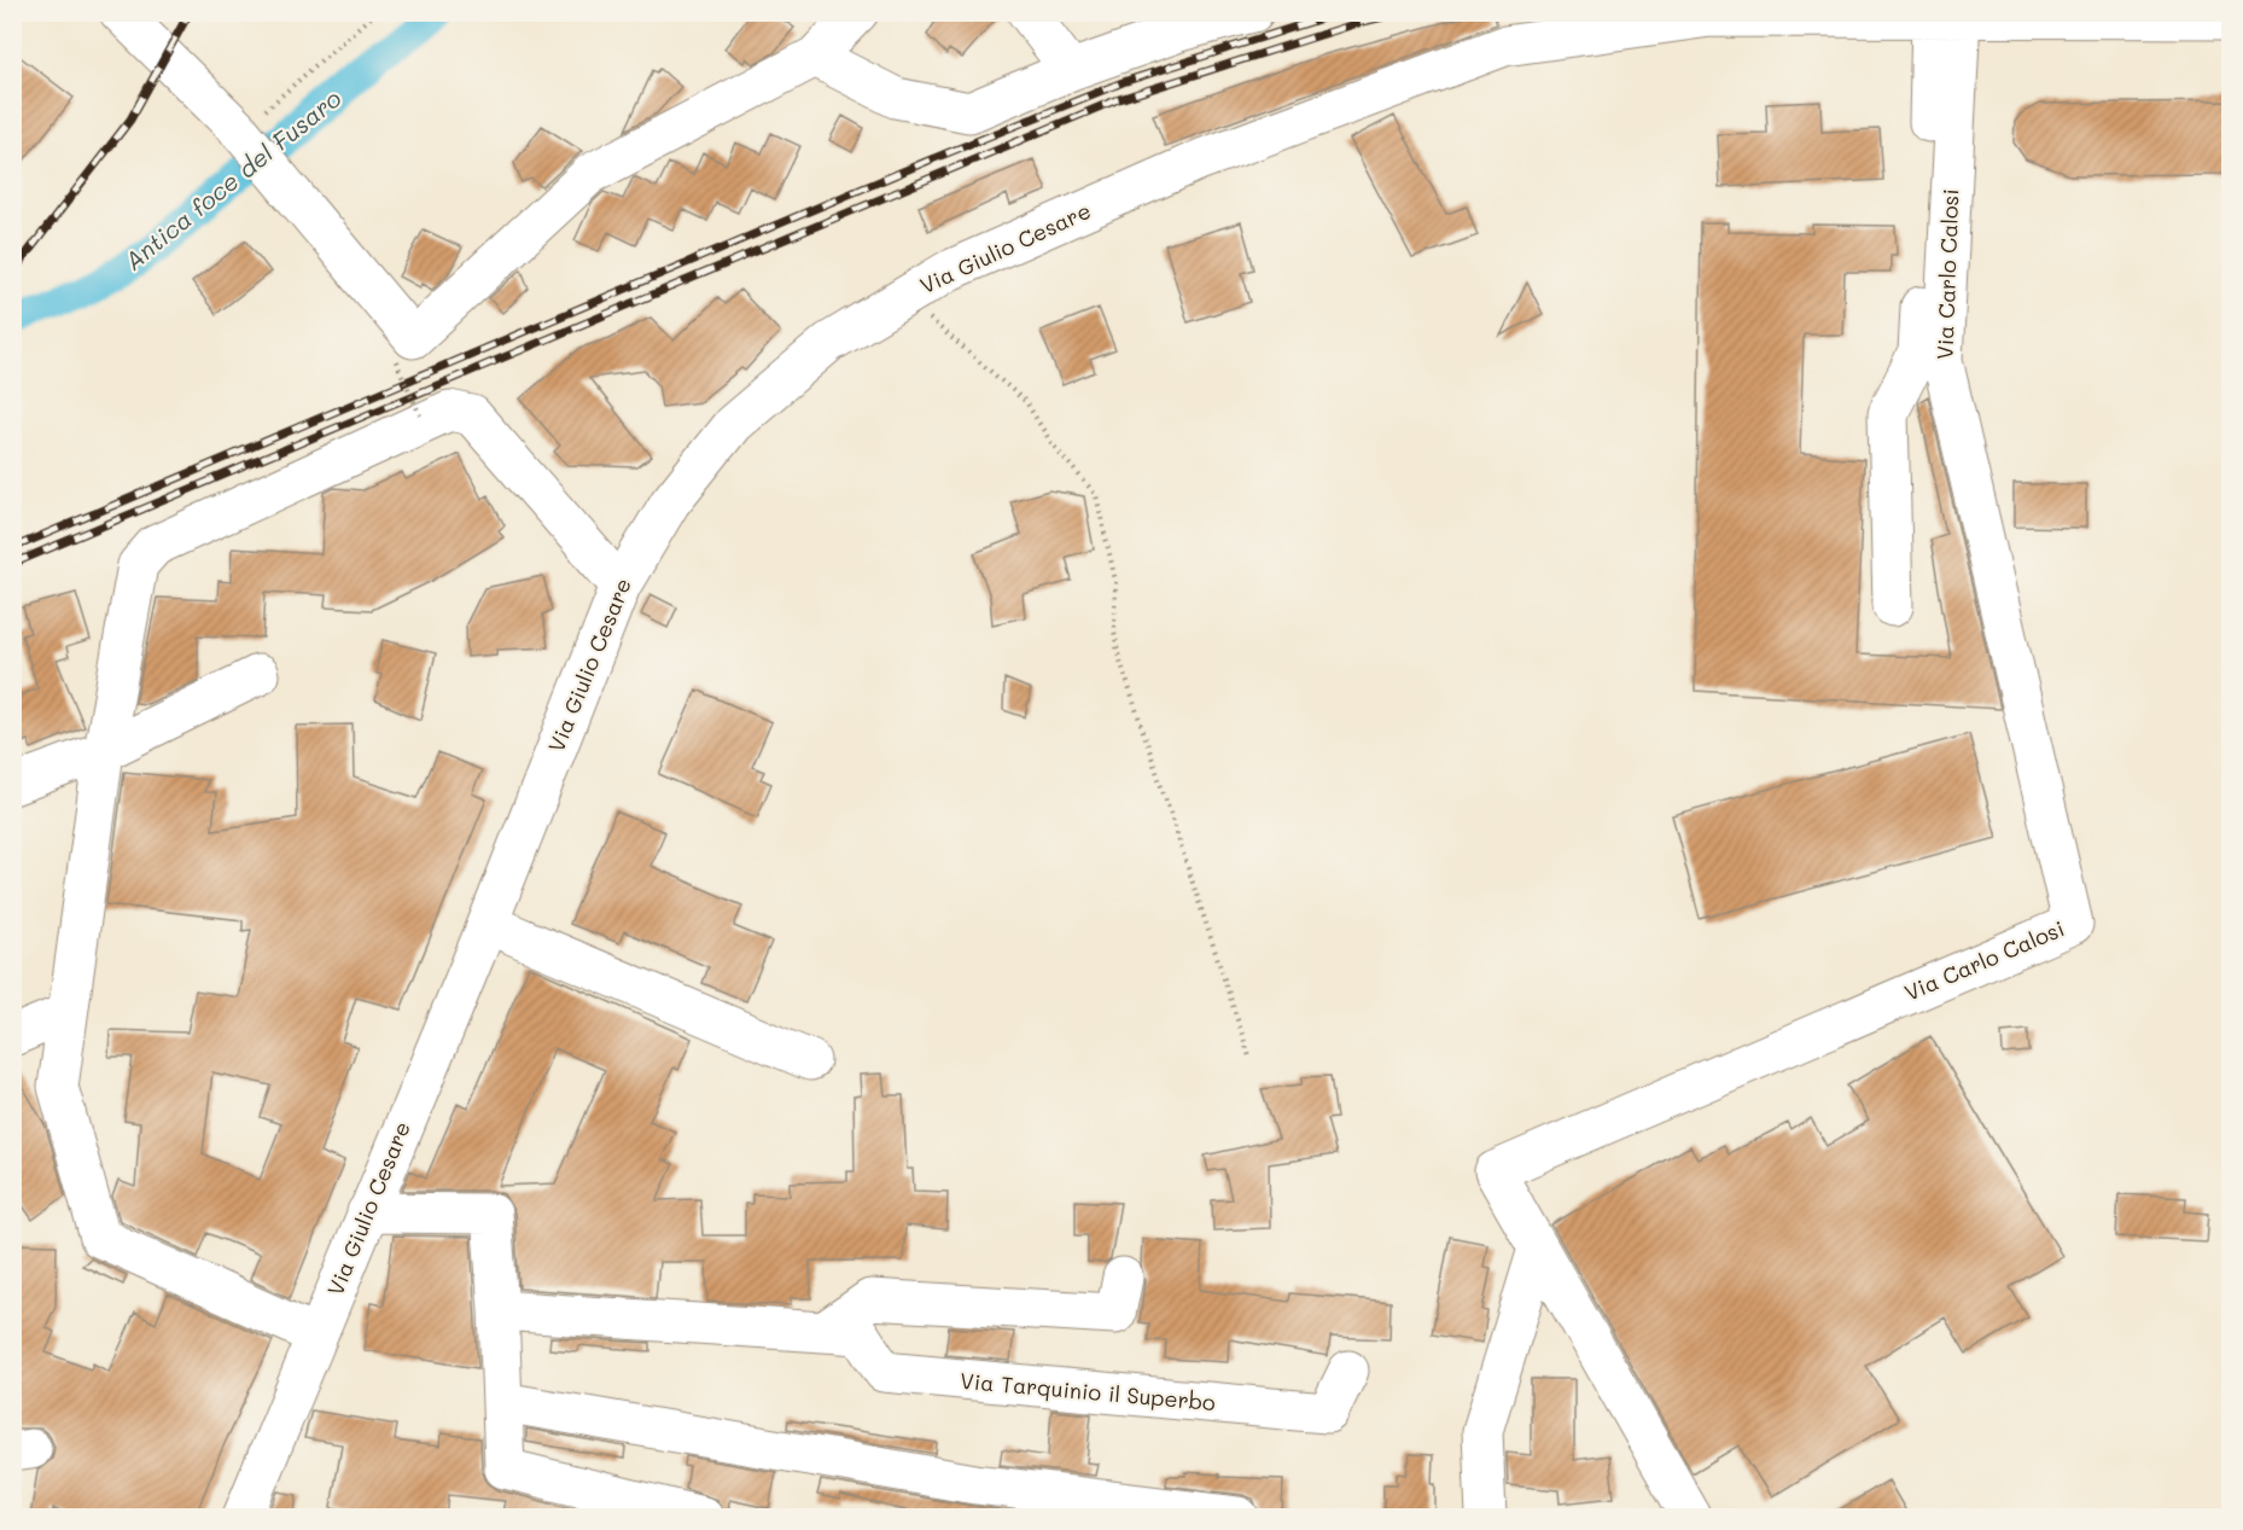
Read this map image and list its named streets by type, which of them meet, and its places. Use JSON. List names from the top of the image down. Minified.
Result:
{"streets":{"street":["Via Giulio Cesare","Via Carlo Calosi","Via Tarquinio il Superbo"]},"crossings":[["Via Giulio Cesare","Via Carlo Calosi"]],"water":["Antica foce del Fusaro"]}
